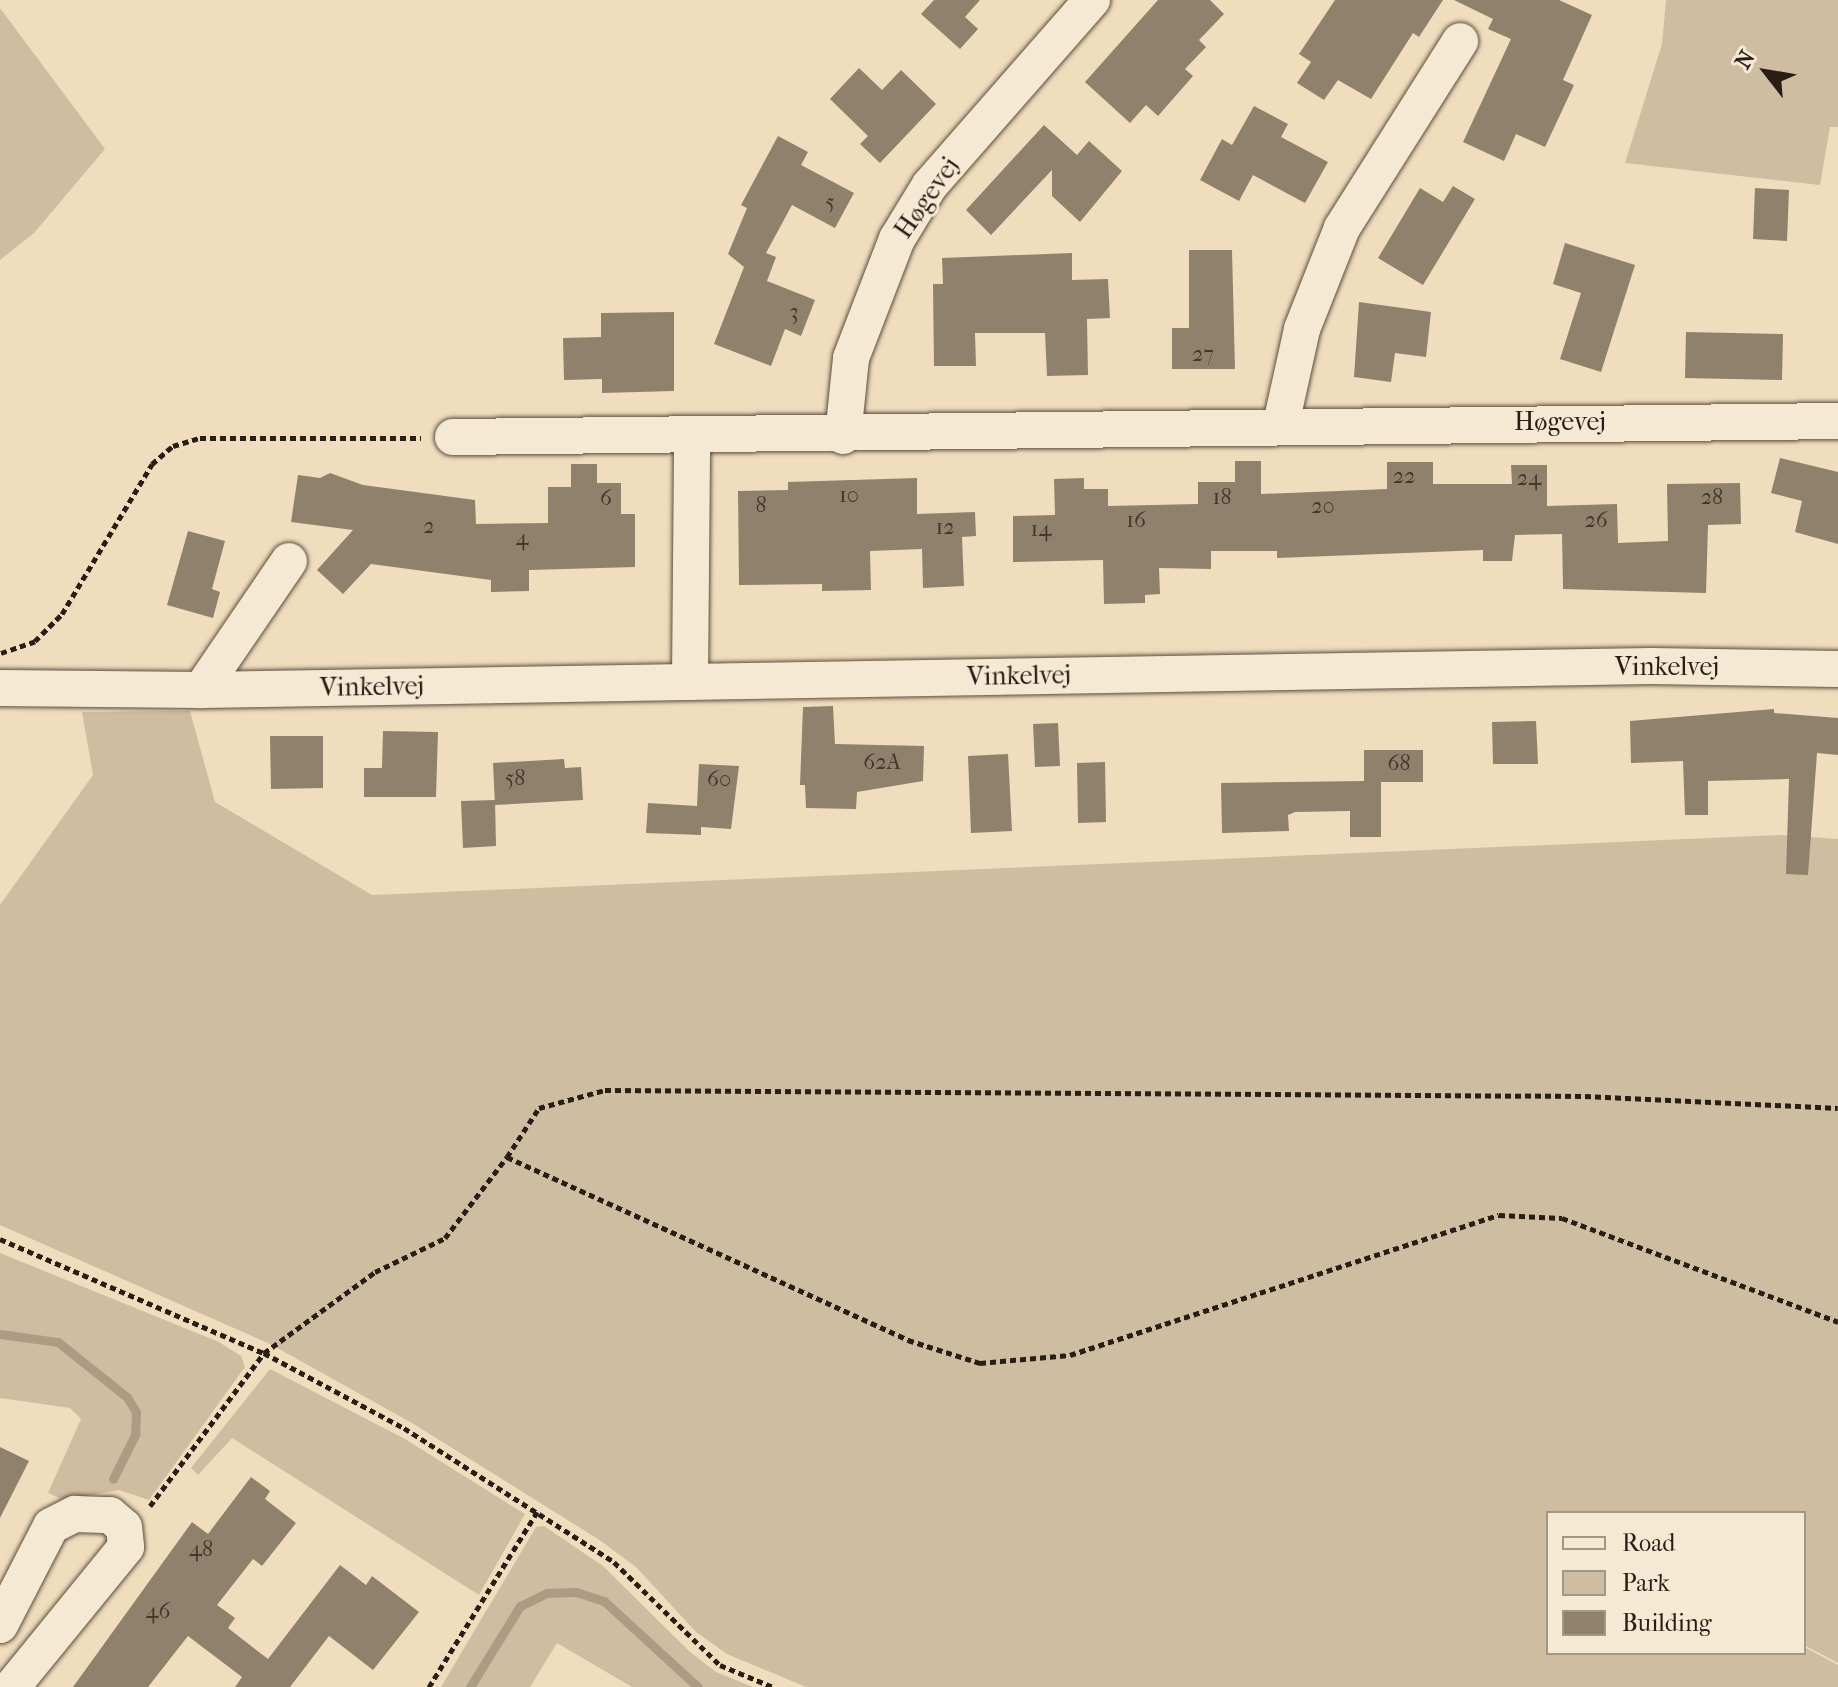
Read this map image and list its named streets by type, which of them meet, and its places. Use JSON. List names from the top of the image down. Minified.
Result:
{"streets":{"street":["Høgevej","Vinkelvej"]},"house_numbers":["5","3","27","22","24","10","18","28","6","8","20","16","26","2","12","14","4","62A","68","58","60","48","46"],"legend":["Road","Park","Building"],"north":"top left"}
